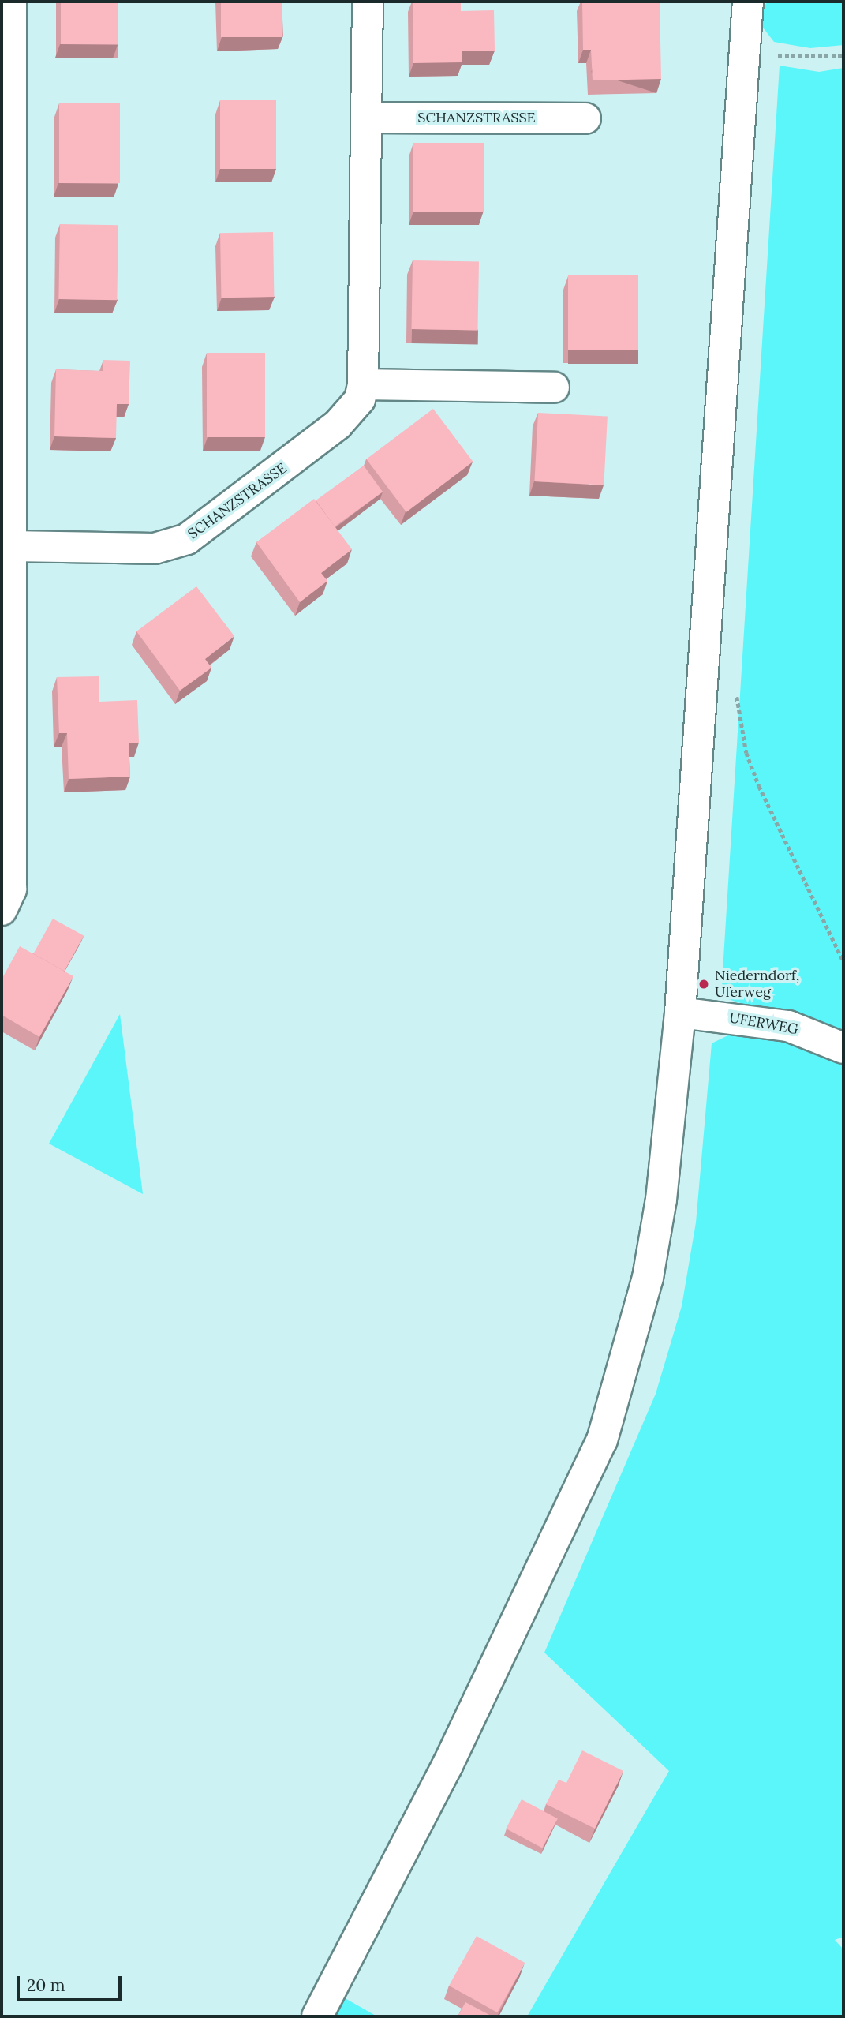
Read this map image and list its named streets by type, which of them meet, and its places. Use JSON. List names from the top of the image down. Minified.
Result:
{"streets":{"street":["SCHANZSTRASSE","UFERWEG"]},"places":["Niederndorf, Uferweg"],"scale_bar":"20 m"}
